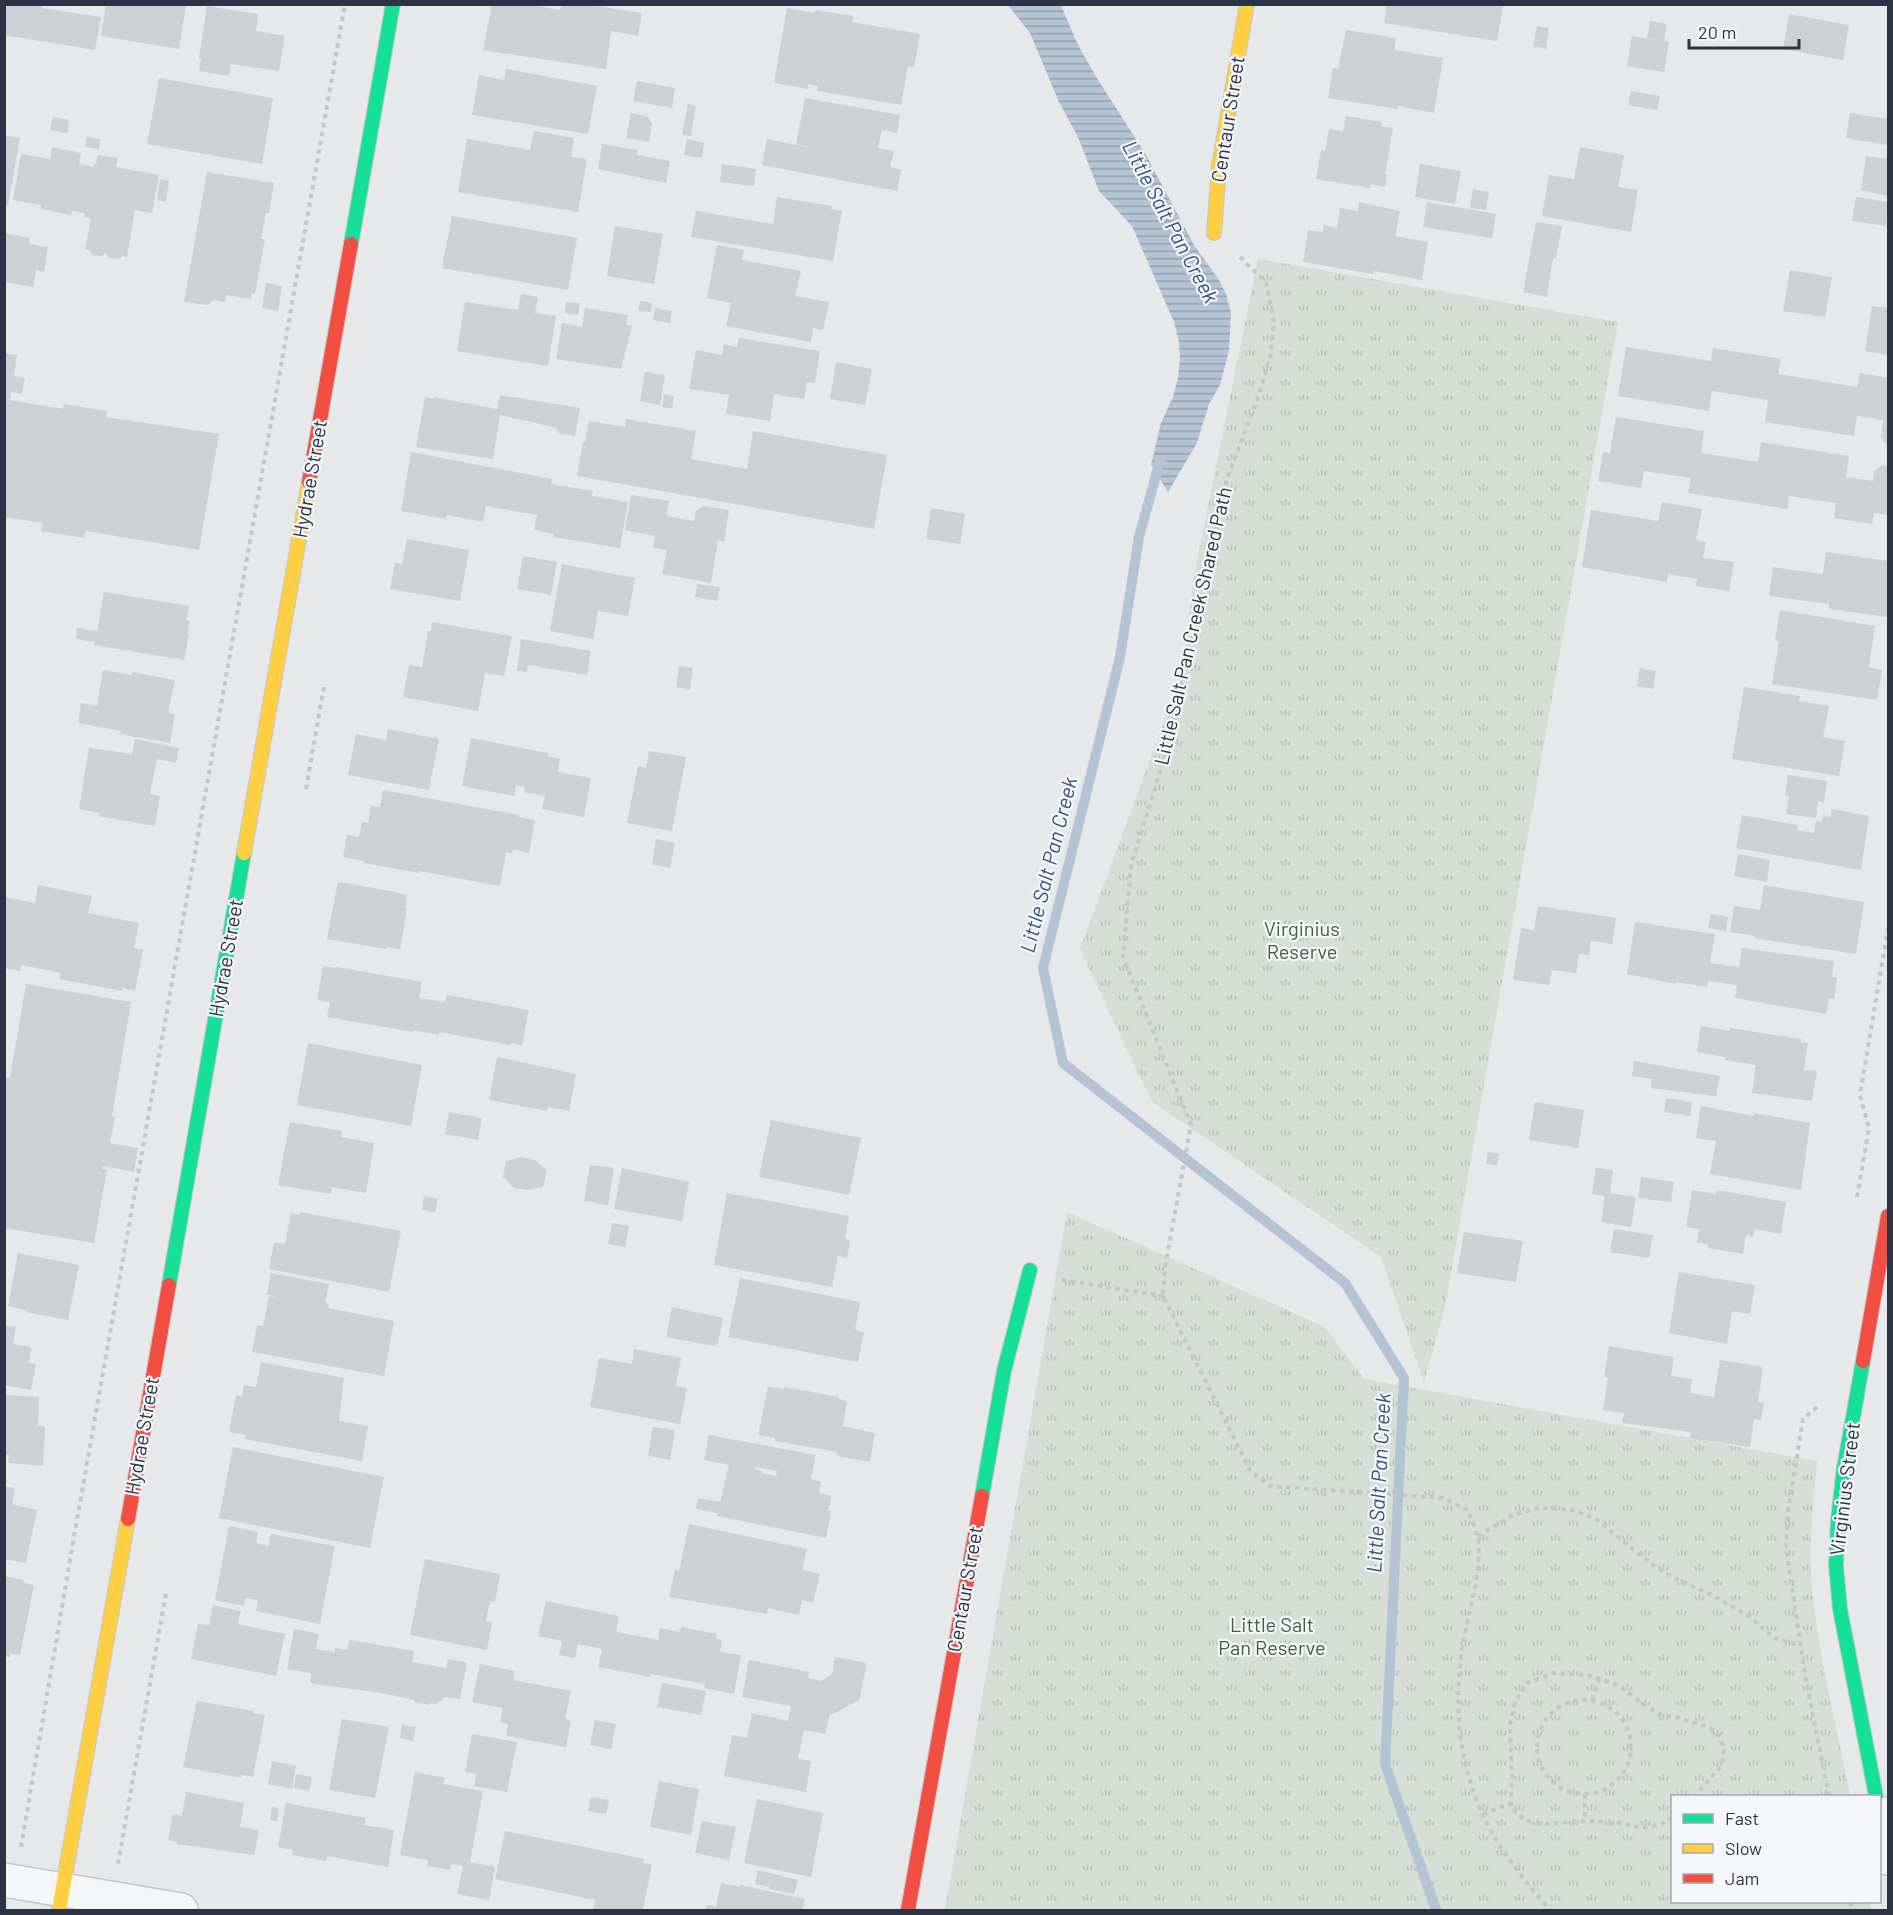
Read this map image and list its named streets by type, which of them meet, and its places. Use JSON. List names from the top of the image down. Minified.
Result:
{"streets":{"street":["Centaur Street","Hydrae Street","Virginius Street"],"path":["Little Salt Pan Creek Shared Path"]},"crossings":[["Centaur Street","Little Salt Pan Creek Shared Path"]],"water":["Little Salt Pan Creek"],"parks":["Virginius Reserve","Little Salt Pan Reserve"],"legend":["Fast","Slow","Jam"],"scale_bar":"20 m"}
